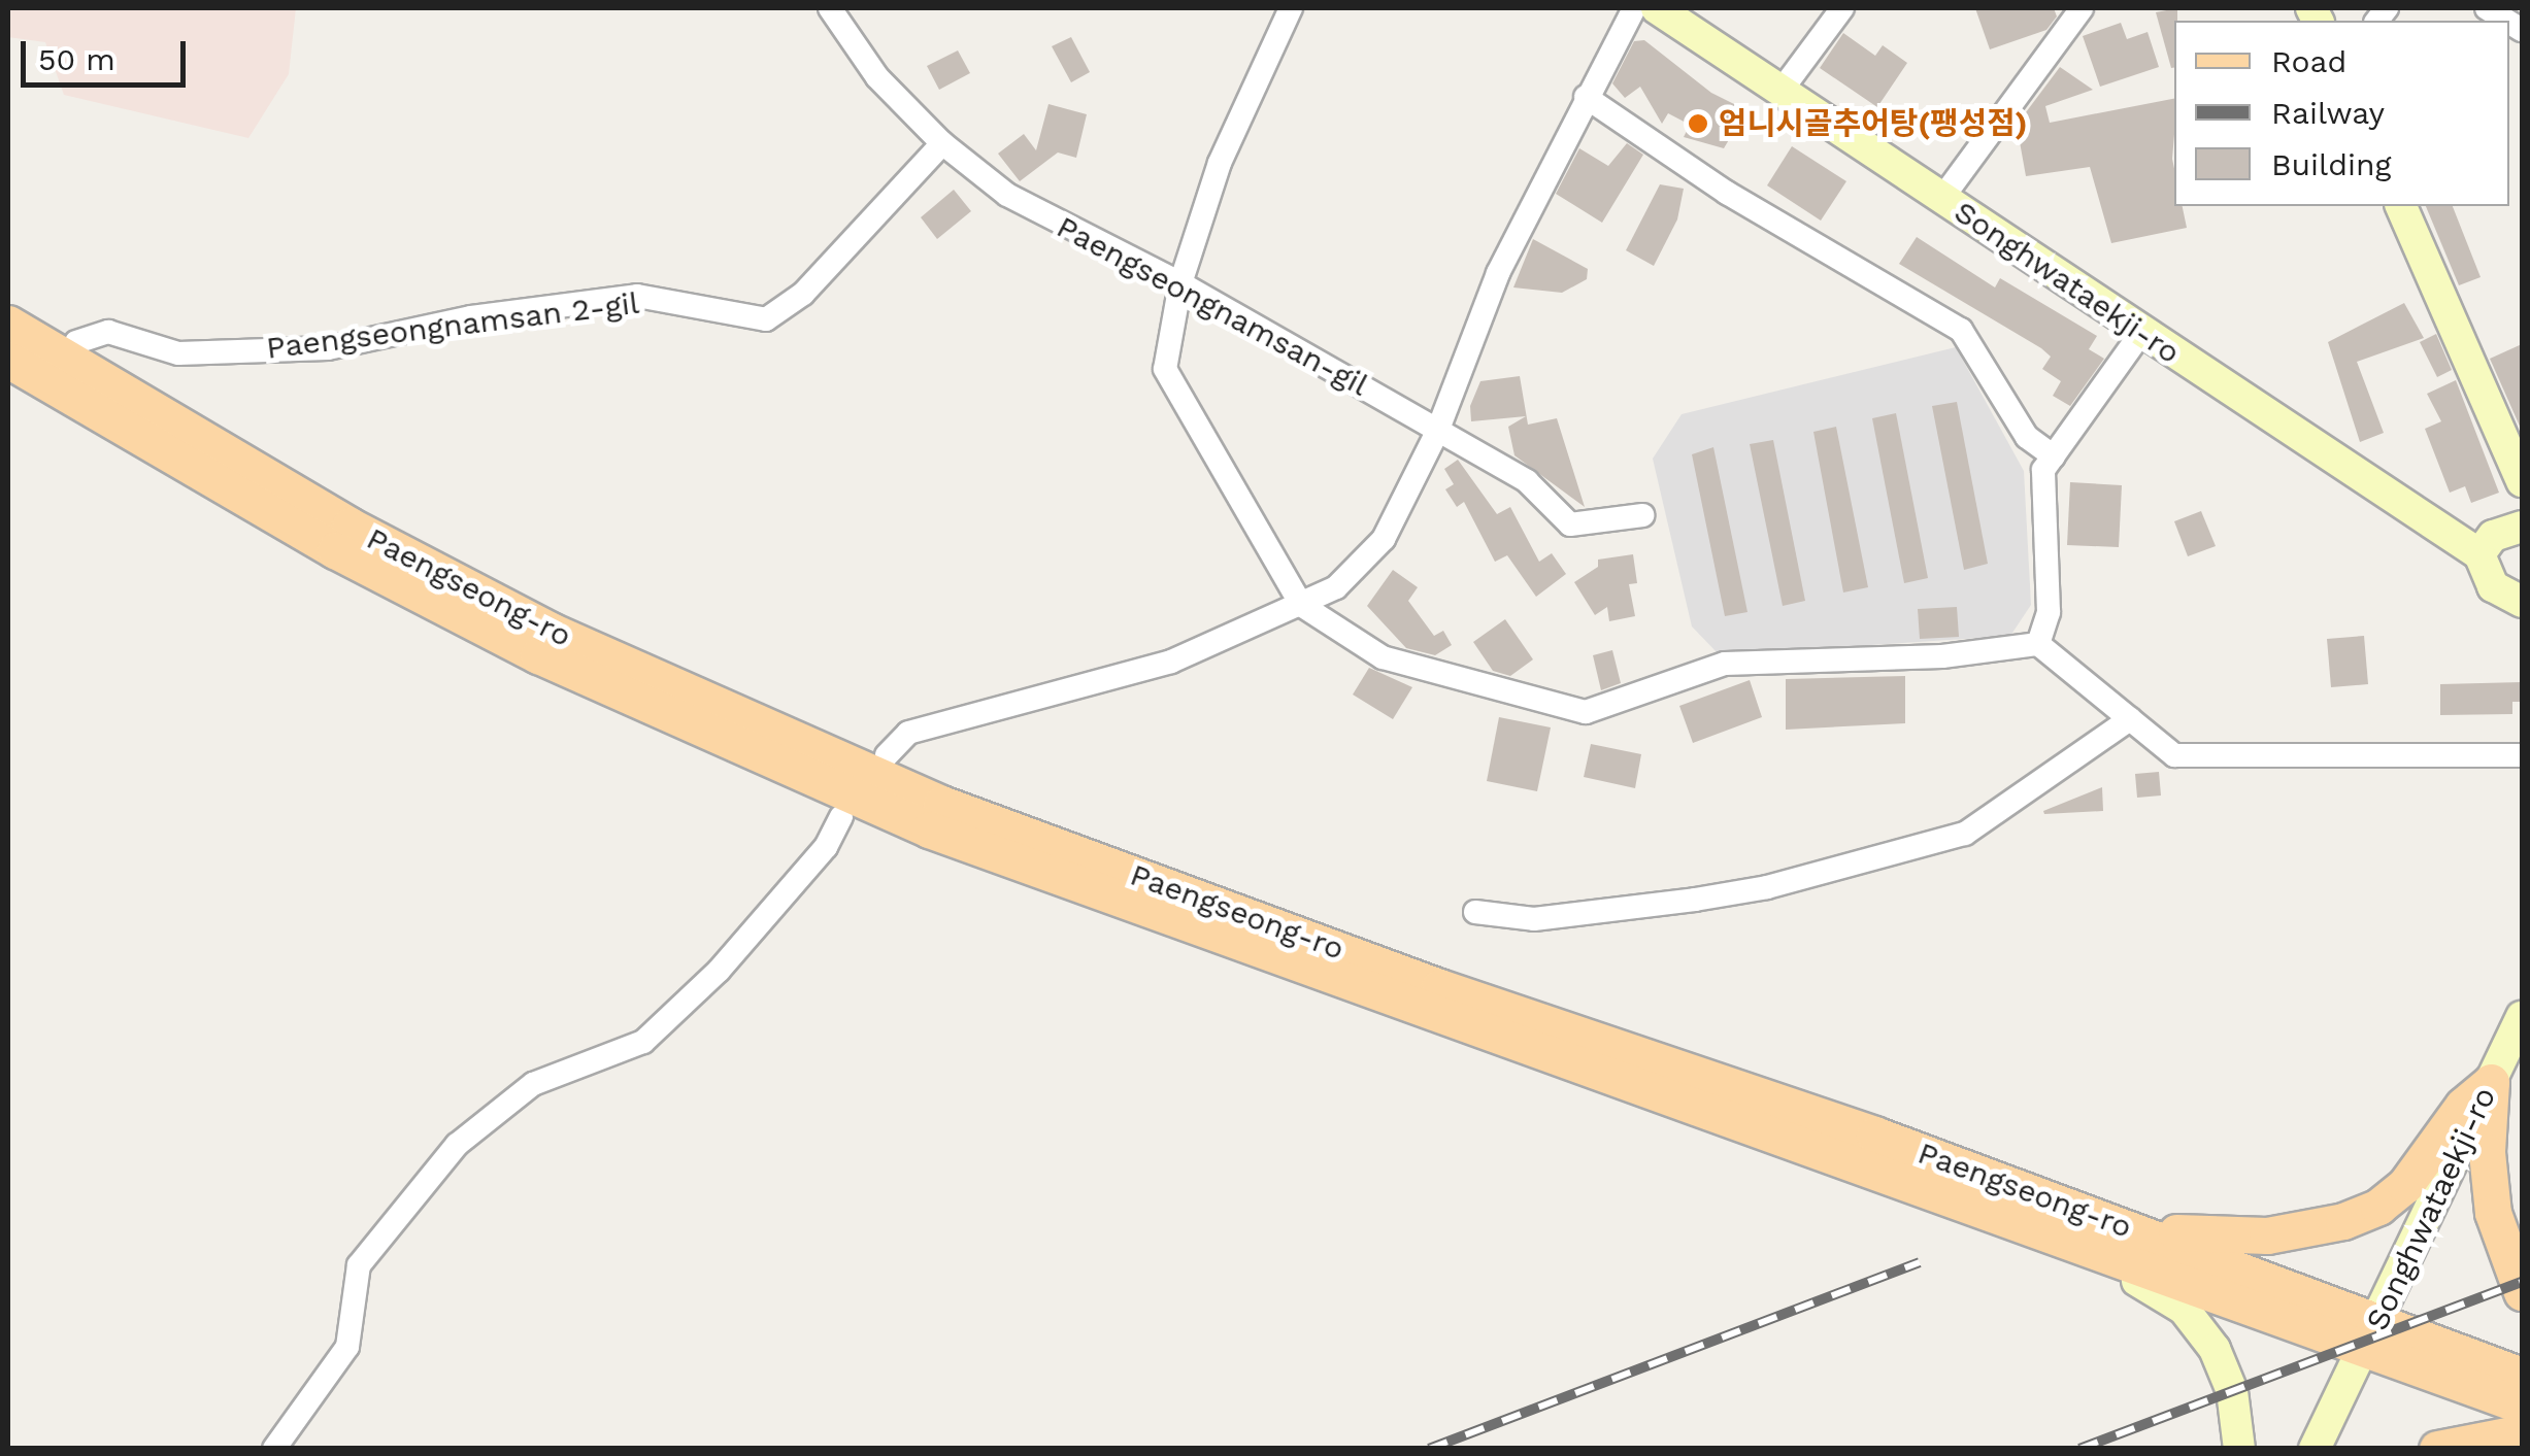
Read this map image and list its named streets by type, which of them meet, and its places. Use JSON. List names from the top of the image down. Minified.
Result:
{"streets":{"main road":["Paengseong-ro"],"street":["Songhwataekji-ro","Paengseongnamsan-gil","Paengseongnamsan 2-gil"]},"crossings":[["Songhwataekji-ro","Paengseong-ro"],["Paengseongnamsan-gil","Paengseongnamsan 2-gil"]],"places":["엄니시골추어탕(팽성점)"],"legend":["Road","Railway","Building"],"scale_bar":"50 m"}
